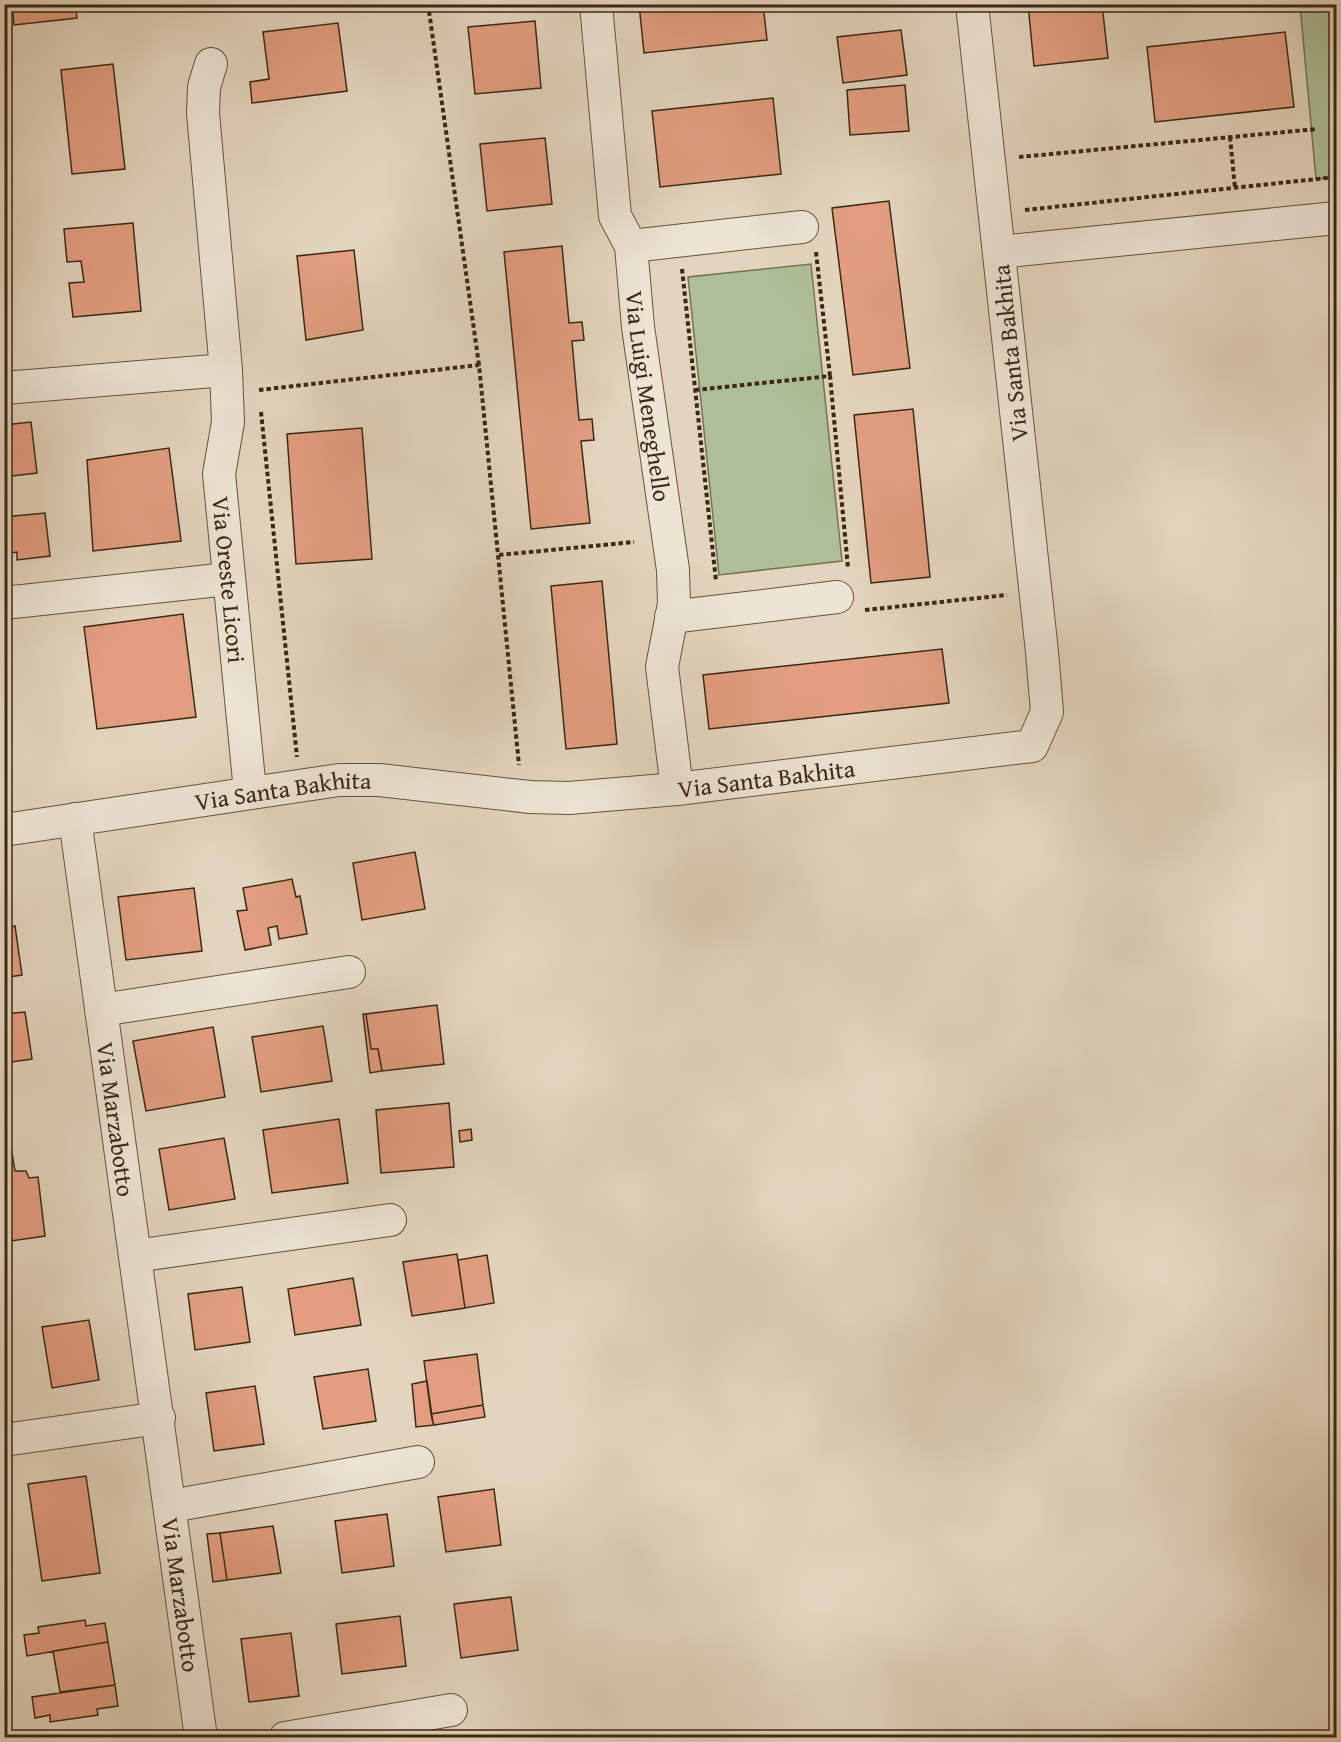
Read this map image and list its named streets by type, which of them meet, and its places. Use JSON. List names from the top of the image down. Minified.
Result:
{"streets":{"street":["Via Santa Bakhita","Via Luigi Meneghello","Via Oreste Licori","Via Marzabotto"]},"crossings":[["Via Santa Bakhita","Via Luigi Meneghello"],["Via Santa Bakhita","Via Oreste Licori"],["Via Santa Bakhita","Via Marzabotto"]]}
